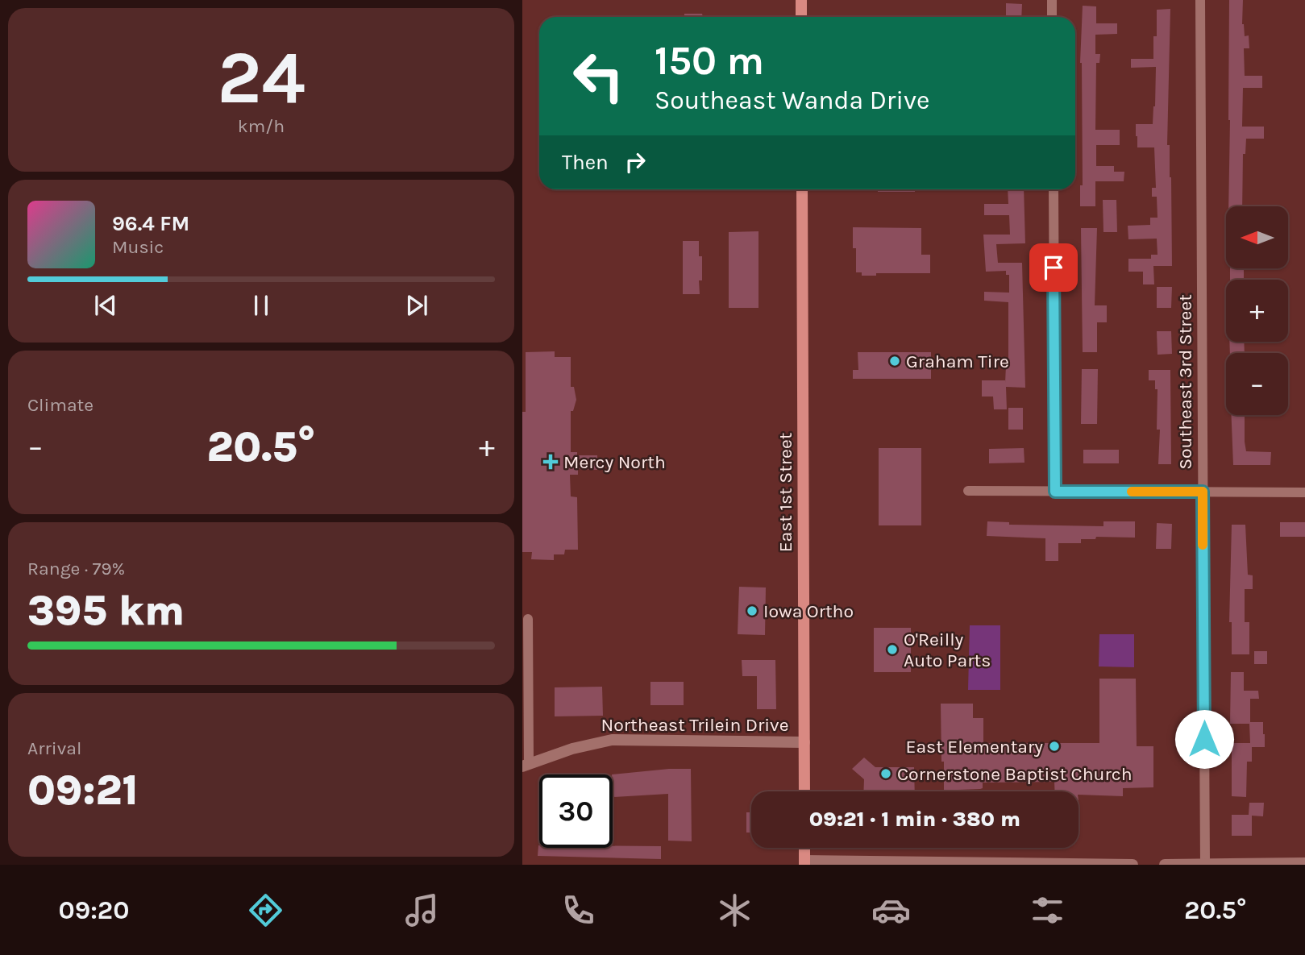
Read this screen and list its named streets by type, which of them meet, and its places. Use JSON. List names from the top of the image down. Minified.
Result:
{"streets":{"main road":["East 1st Street"],"street":["Southeast 3rd Street","Northeast Trilein Drive"]},"crossings":[["East 1st Street","Northeast Trilein Drive"]],"places":{"other":["Graham Tire","Iowa Ortho","O'Reilly Auto Parts","East Elementary","Cornerstone Baptist Church"],"health":["Mercy North"]},"north":"left","page":{"tile":[["24","km/h"],"Climate",["Range · 79%","395 km"],["Arrival","09:21"]],"turn":["150 m","Southeast Wanda Drive"],"then":"Then","song":["96.4 FM","Music"],"map_buttons":["+","−"],"heat":["−","20.5°","+"],"limit":"30","trip":"09:21 · 1 min · 380 m","tabs":["09:20","20.5°"]}}
